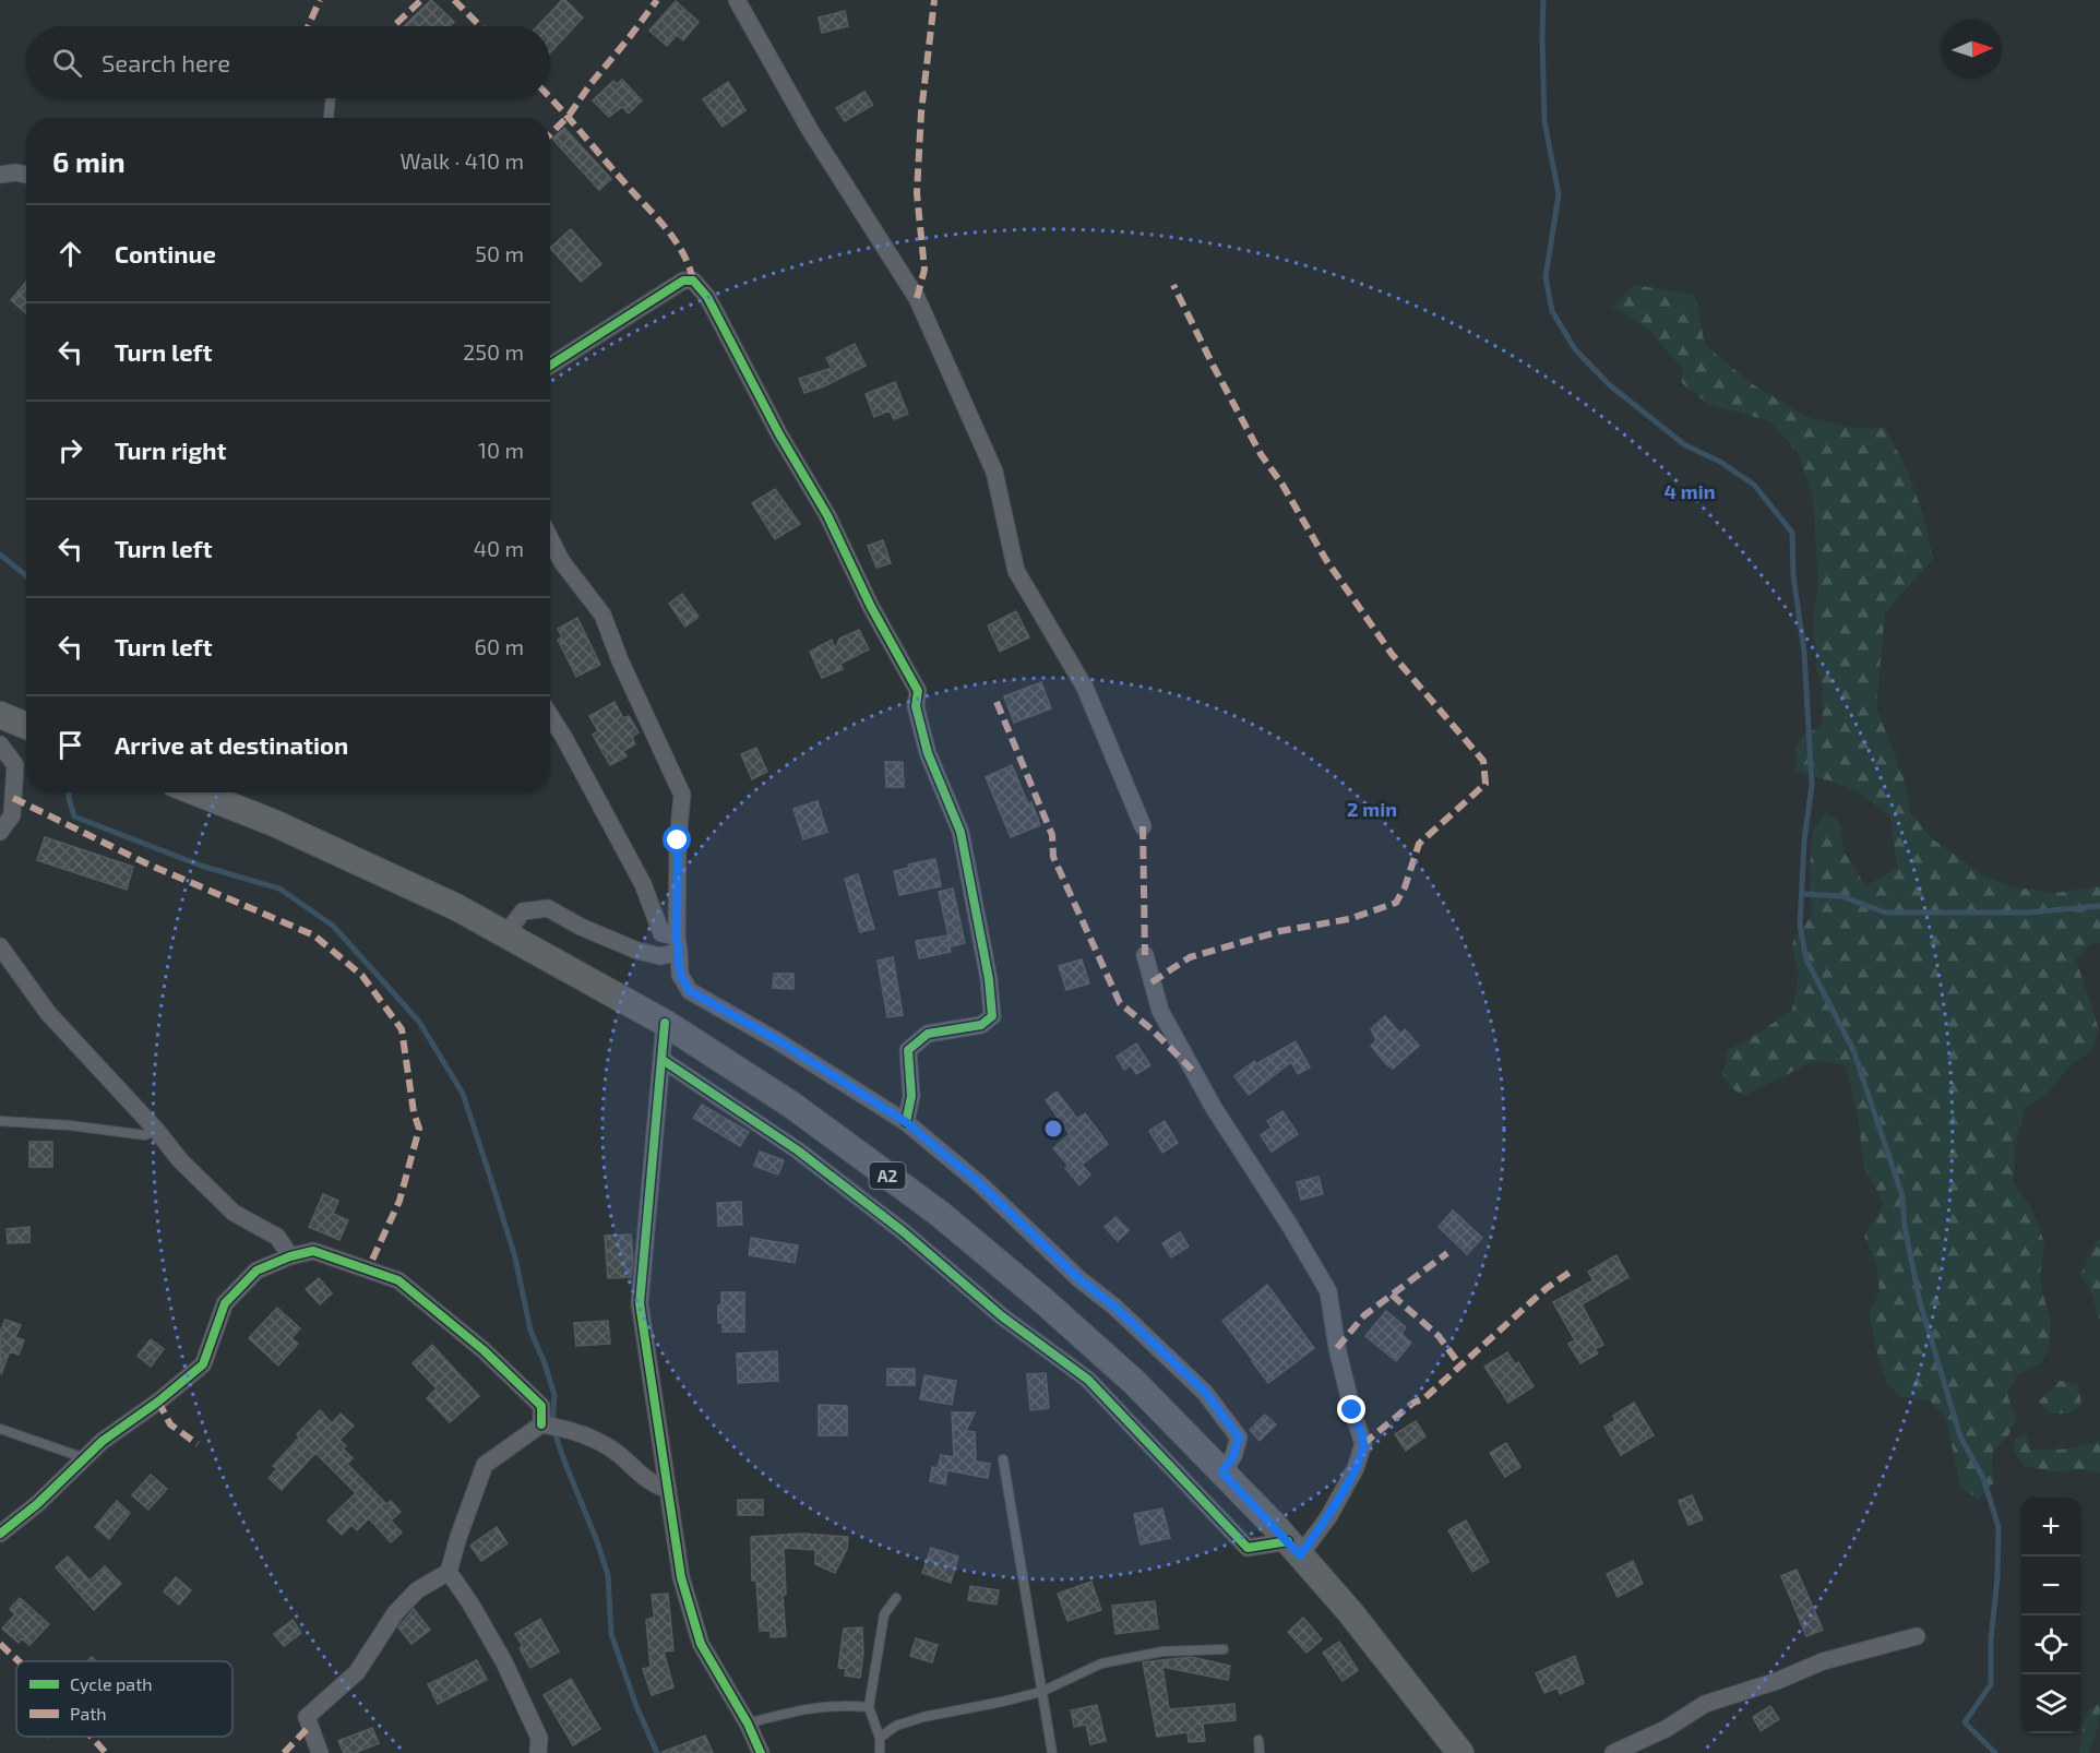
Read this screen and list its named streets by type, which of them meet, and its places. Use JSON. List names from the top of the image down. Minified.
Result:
{"streets":{"main road":["A2"]},"legend":["Cycle path","Path"],"north":"right","page":{"search":"Search here","heading":["6 min","Walk · 410 m"],"list":[["Continue","50 m"],["Turn left","250 m"],["Turn right","10 m"],["Turn left","40 m"],["Turn left","60 m"],"Arrive at destination"],"map_buttons":["+","−"]},"rings":["4 min","2 min"]}
